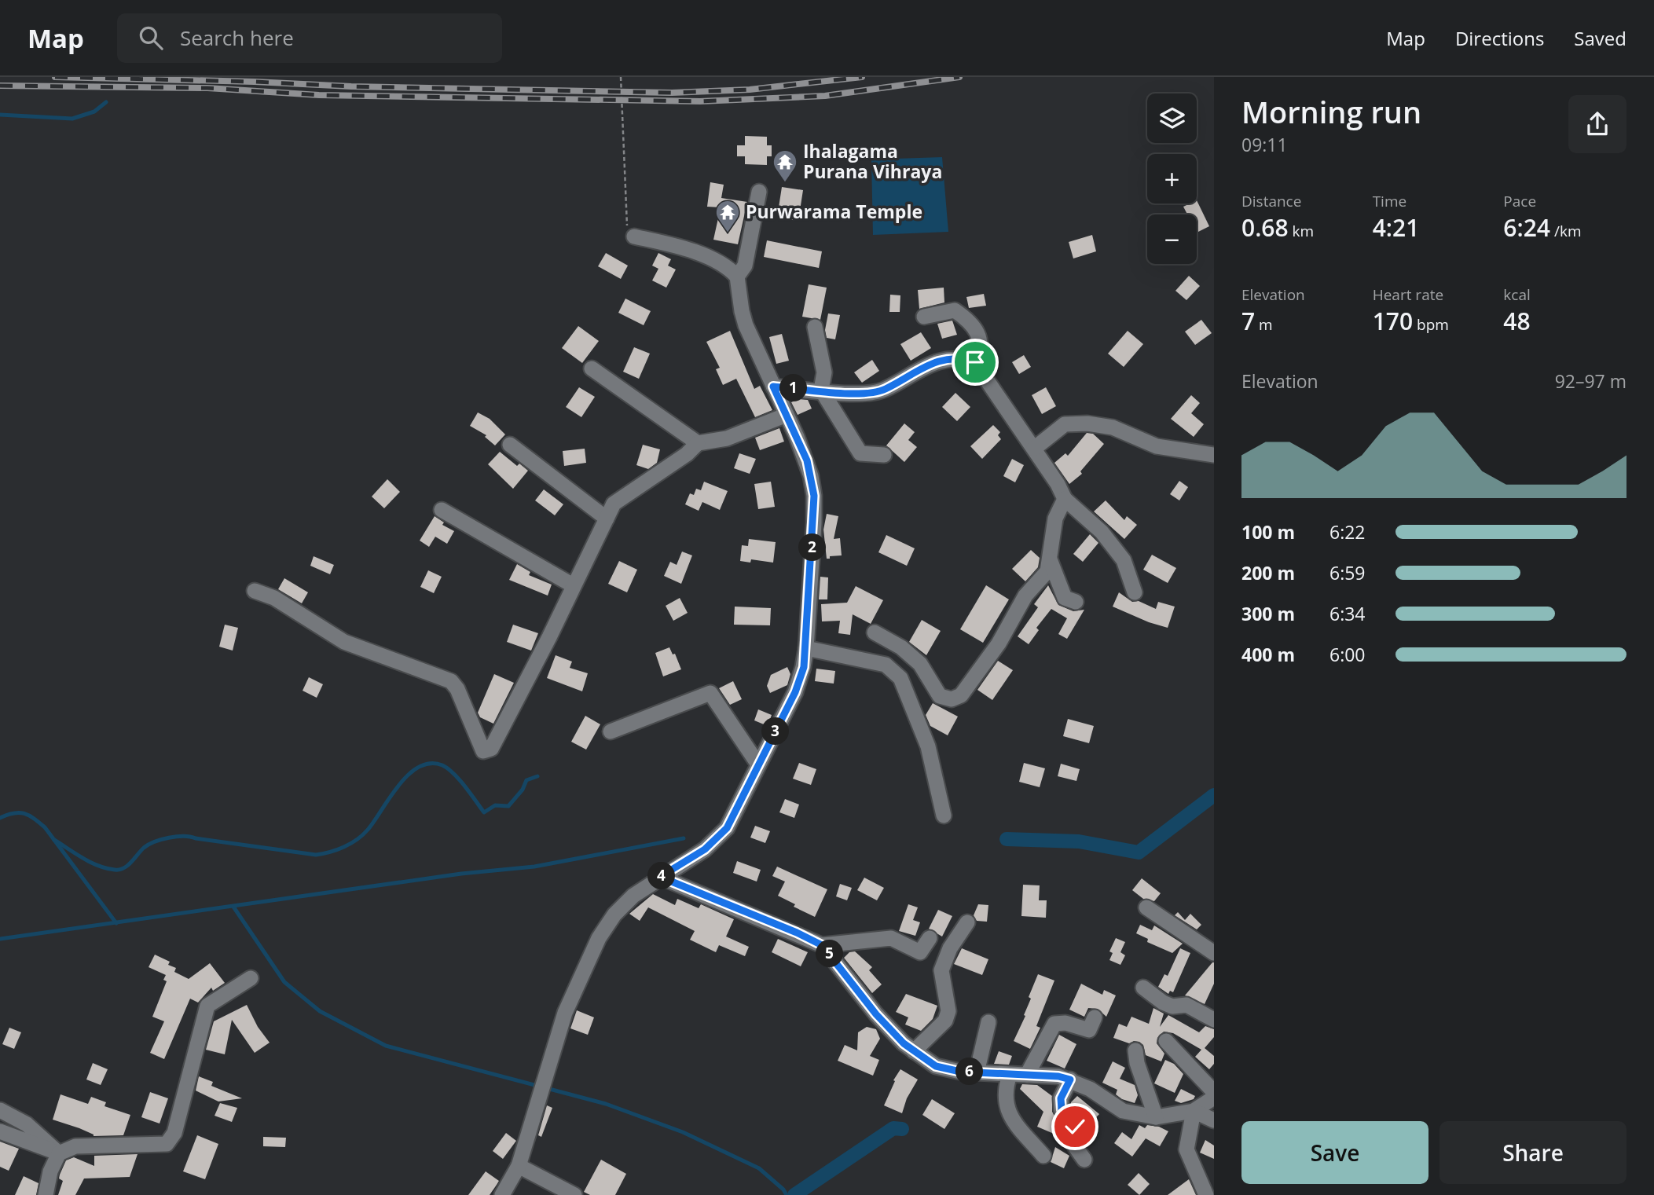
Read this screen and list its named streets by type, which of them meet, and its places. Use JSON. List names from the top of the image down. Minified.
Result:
{"places":{"temple":["Ihalagama Purana Vihraya","Purwarama Temple"]},"page":{"header":"Map","search":"Search here","nav":["Map","Directions","Saved"],"heading":["Morning run","09:11"],"map_buttons":["+","−"],"stats":[["Distance","0.68 km"],["Time","4:21"],["Pace","6:24 /km"],["Elevation","7 m"],["Heart rate","170 bpm"],["kcal","48"]],"chart":["Elevation","92–97 m"],"pins":["1","2","3","4","5","6"],"list":[{"name":"100 m","note":"6:22"},{"name":"200 m","note":"6:59"},{"name":"300 m","note":"6:34"},{"name":"400 m","note":"6:00"}],"buttons":["Save","Share"]}}
